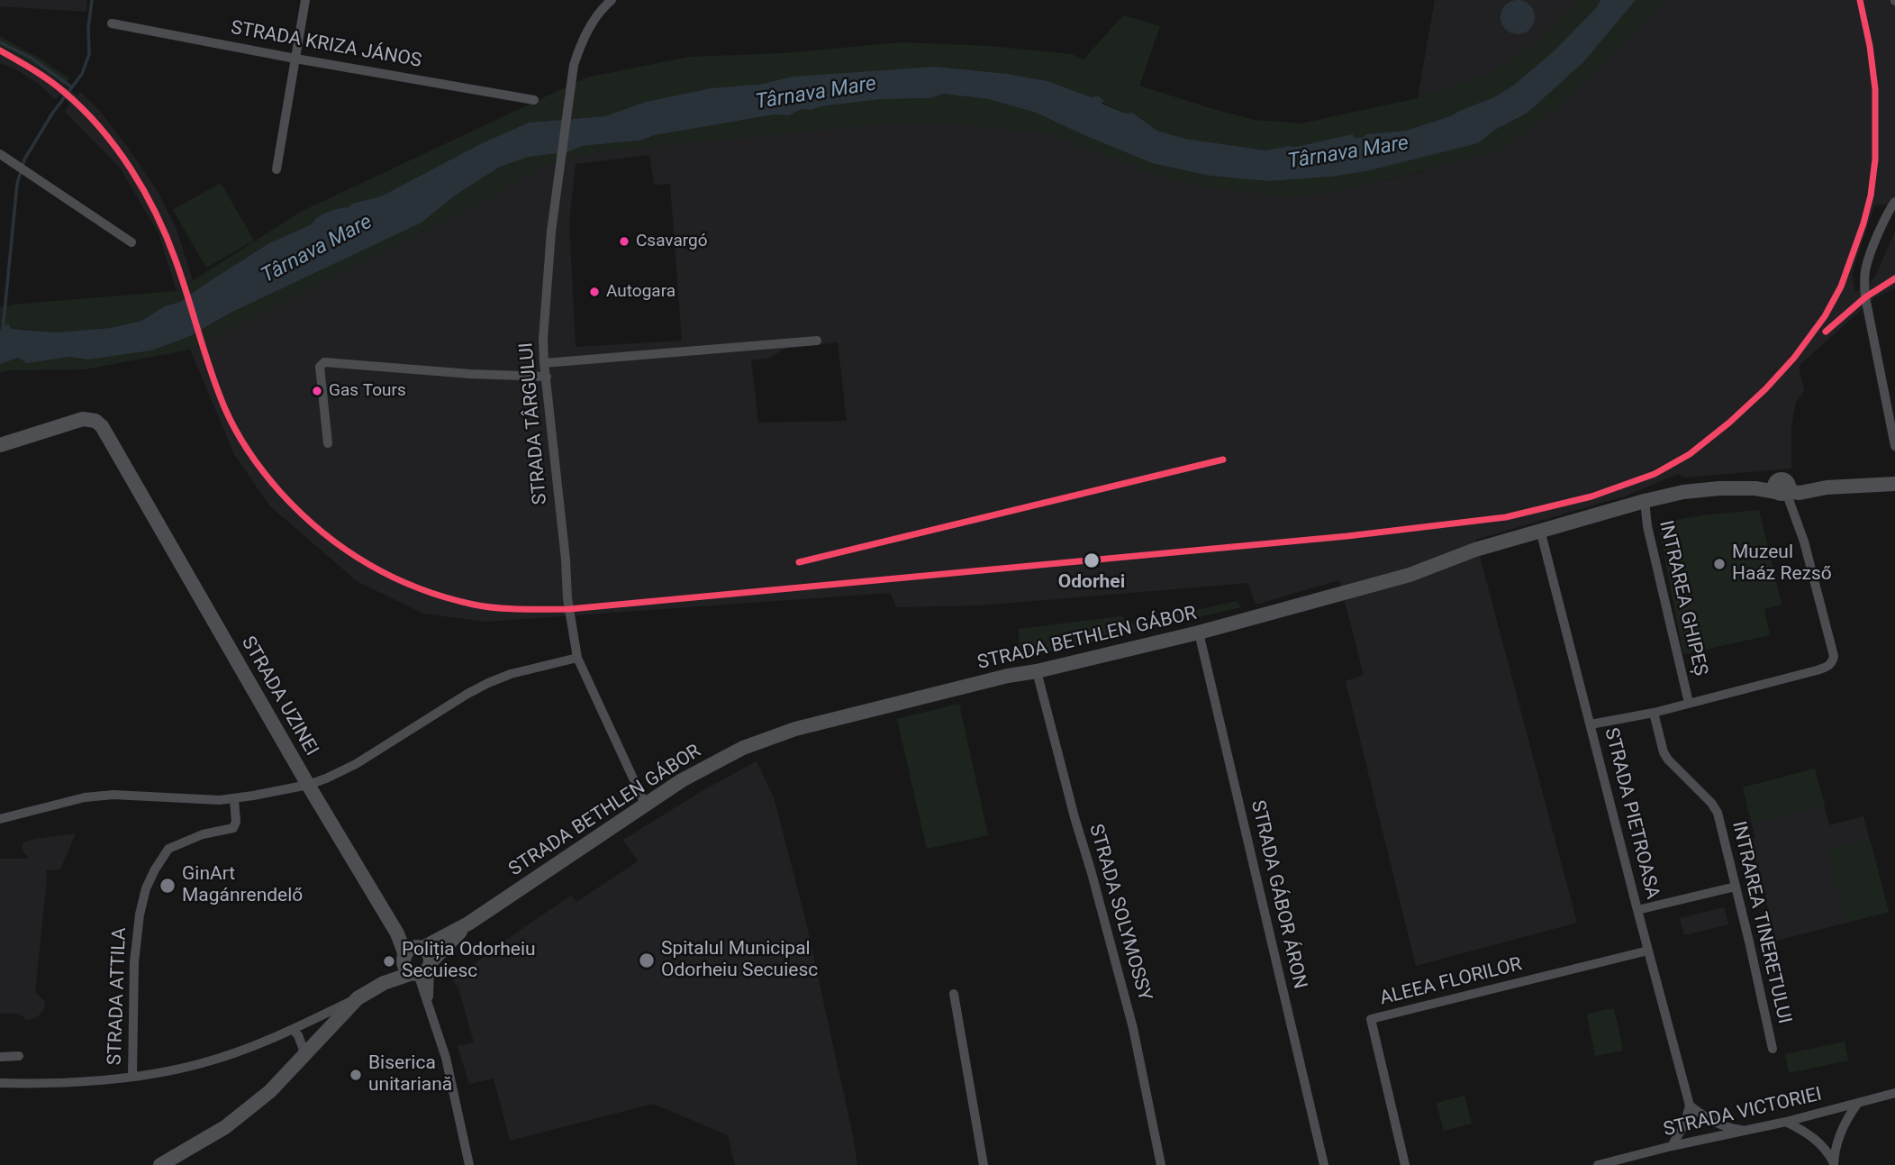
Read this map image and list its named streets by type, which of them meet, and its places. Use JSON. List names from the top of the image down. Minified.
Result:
{"streets":{"main road":["STRADA BETHLEN GÁBOR","STRADA UZINEI"],"street":["STRADA KRIZA JÁNOS","STRADA TÂRGULUI","INTRAREA GHIPEȘ","STRADA PIETROASA","STRADA GÁBOR ÁRON","STRADA SOLYMOSSY","INTRAREA TINERETULUI","ALEEA FLORILOR","STRADA ATTILA","STRADA VICTORIEI"]},"crossings":[["STRADA TÂRGULUI","STRADA BETHLEN GÁBOR"],["INTRAREA GHIPEȘ","STRADA BETHLEN GÁBOR"],["INTRAREA GHIPEȘ","STRADA PIETROASA"],["INTRAREA GHIPEȘ","INTRAREA TINERETULUI"],["STRADA BETHLEN GÁBOR","STRADA PIETROASA"],["STRADA BETHLEN GÁBOR","STRADA GÁBOR ÁRON"],["STRADA BETHLEN GÁBOR","STRADA SOLYMOSSY"],["STRADA PIETROASA","ALEEA FLORILOR"]],"water":["Târnava Mare"],"places":["Csavargó","Autogara","Gas Tours","Odorhei","Muzeul Haáz Rezső","GinArt Magánrendelő","Spitalul Municipal Odorheiu Secuiesc","Poliția Odorheiu Secuiesc","Biserica unitariană"]}
